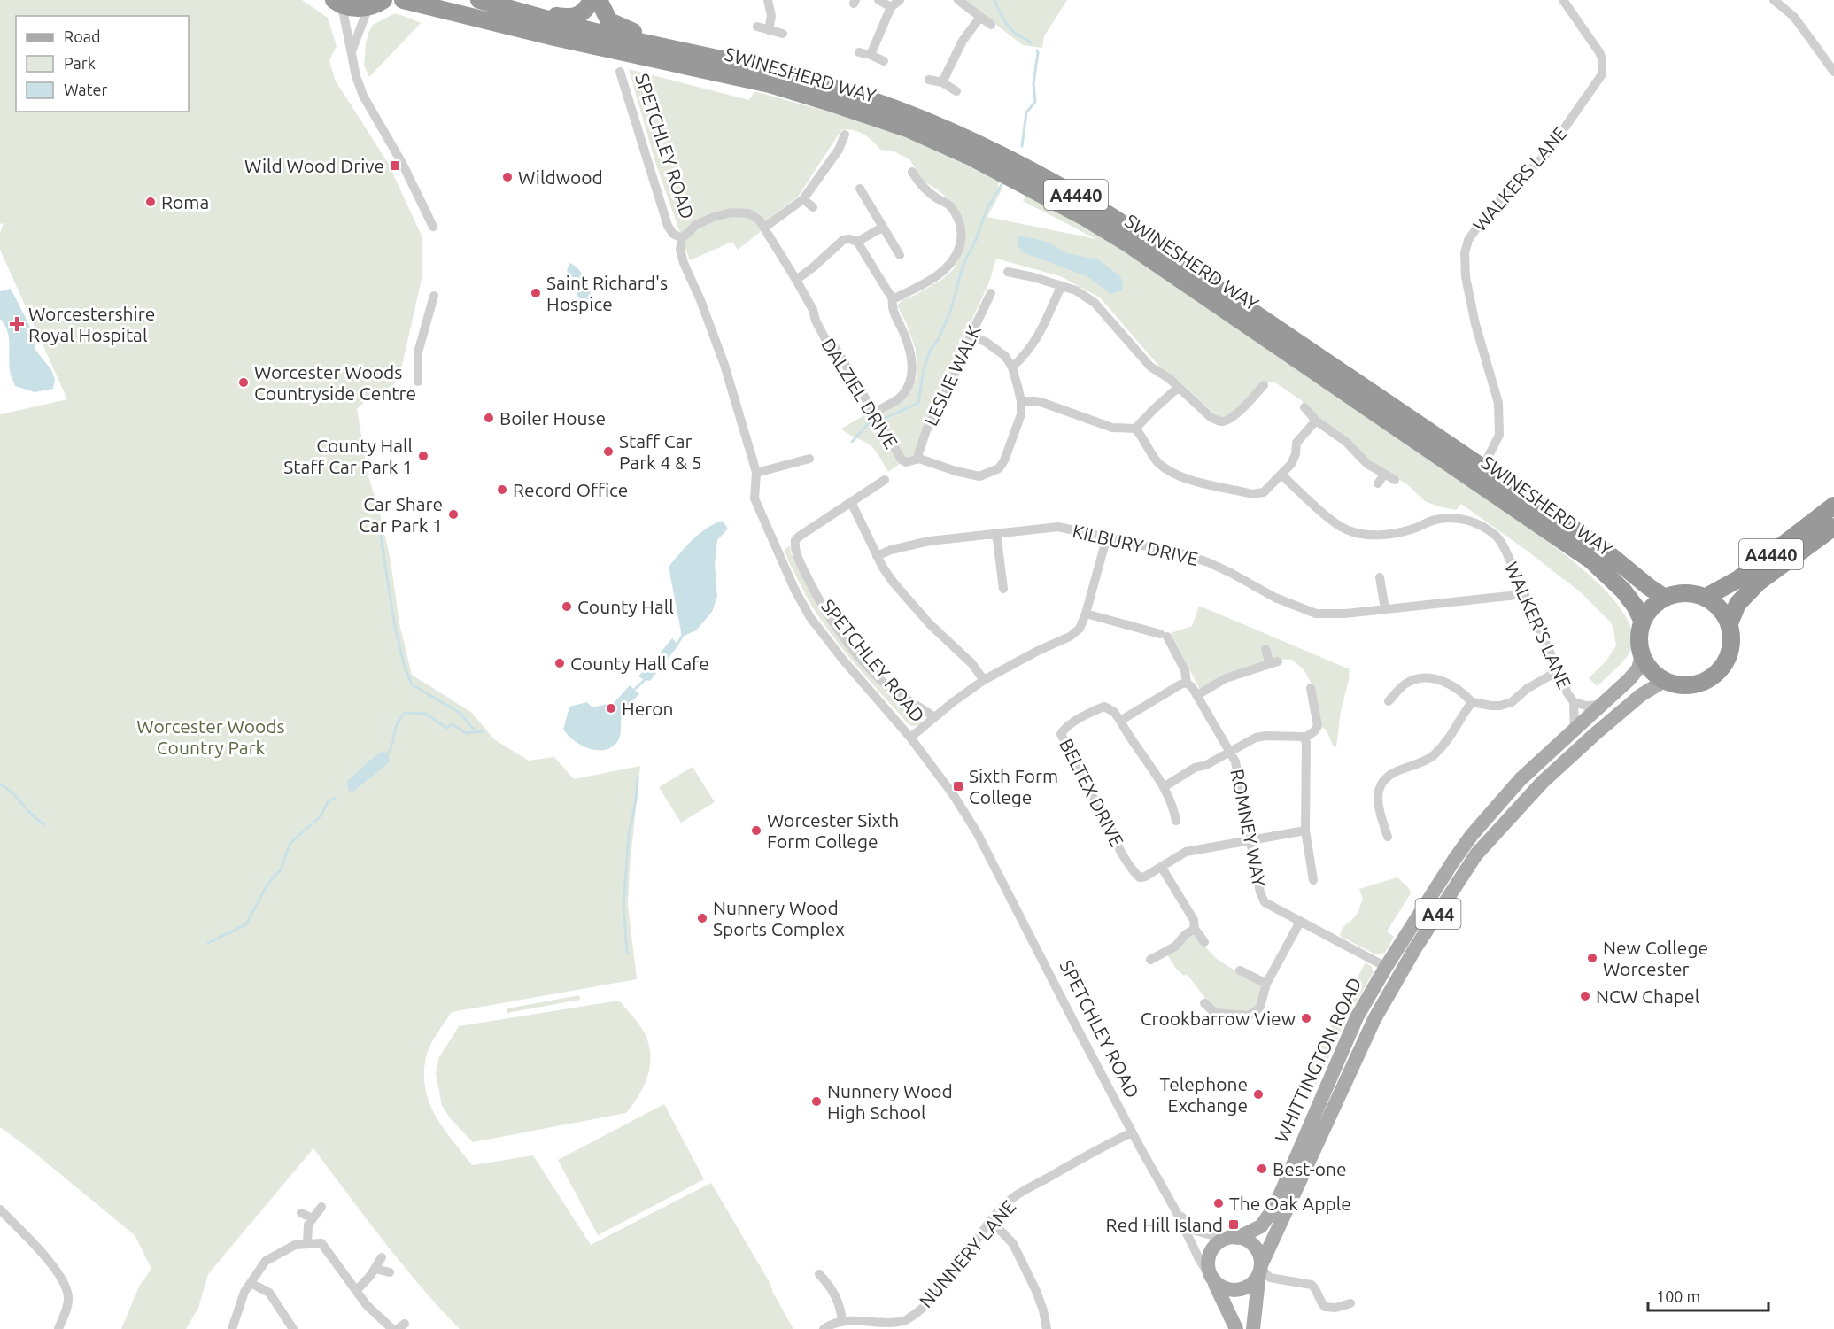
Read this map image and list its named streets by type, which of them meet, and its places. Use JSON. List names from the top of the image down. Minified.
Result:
{"streets":{"highway":["SWINESHERD WAY","A4440"],"main road":["SPETCHLEY ROAD","A44","WHITTINGTON ROAD"],"street":["WALKERS LANE","LESLIE WALK","DALZIEL DRIVE","KILBURY DRIVE","WALKER'S LANE","BELTEX DRIVE","ROMNEY WAY","NUNNERY LANE"]},"crossings":[["SWINESHERD WAY","WALKERS LANE"],["SWINESHERD WAY","A4440"],["SWINESHERD WAY","WHITTINGTON ROAD"],["SPETCHLEY ROAD","DALZIEL DRIVE"],["SPETCHLEY ROAD","A44"],["SPETCHLEY ROAD","WHITTINGTON ROAD"],["SPETCHLEY ROAD","NUNNERY LANE"],["A4440","WHITTINGTON ROAD"],["LESLIE WALK","DALZIEL DRIVE"],["KILBURY DRIVE","WALKER'S LANE"],["WALKER'S LANE","WHITTINGTON ROAD"],["BELTEX DRIVE","ROMNEY WAY"],["ROMNEY WAY","WHITTINGTON ROAD"],["A44","WHITTINGTON ROAD"]],"parks":["Worcester Woods Country Park"],"places":{"transit":["Wild Wood Drive","Sixth Form College","Red Hill Island"],"other":["Wildwood","Roma","Saint Richard's Hospice","Worcester Woods Countryside Centre","Boiler House","Staff Car Park 4 & 5","County Hall Staff Car Park 1","Record Office","Car Share Car Park 1","County Hall","County Hall Cafe","Heron","Worcester Sixth Form College","Nunnery Wood Sports Complex","New College Worcester","NCW Chapel","Crookbarrow View","Telephone Exchange","Nunnery Wood High School","Best-one","The Oak Apple"],"health":["Worcestershire Royal Hospital"]},"legend":["Road","Park","Water"],"scale_bar":"100 m"}
